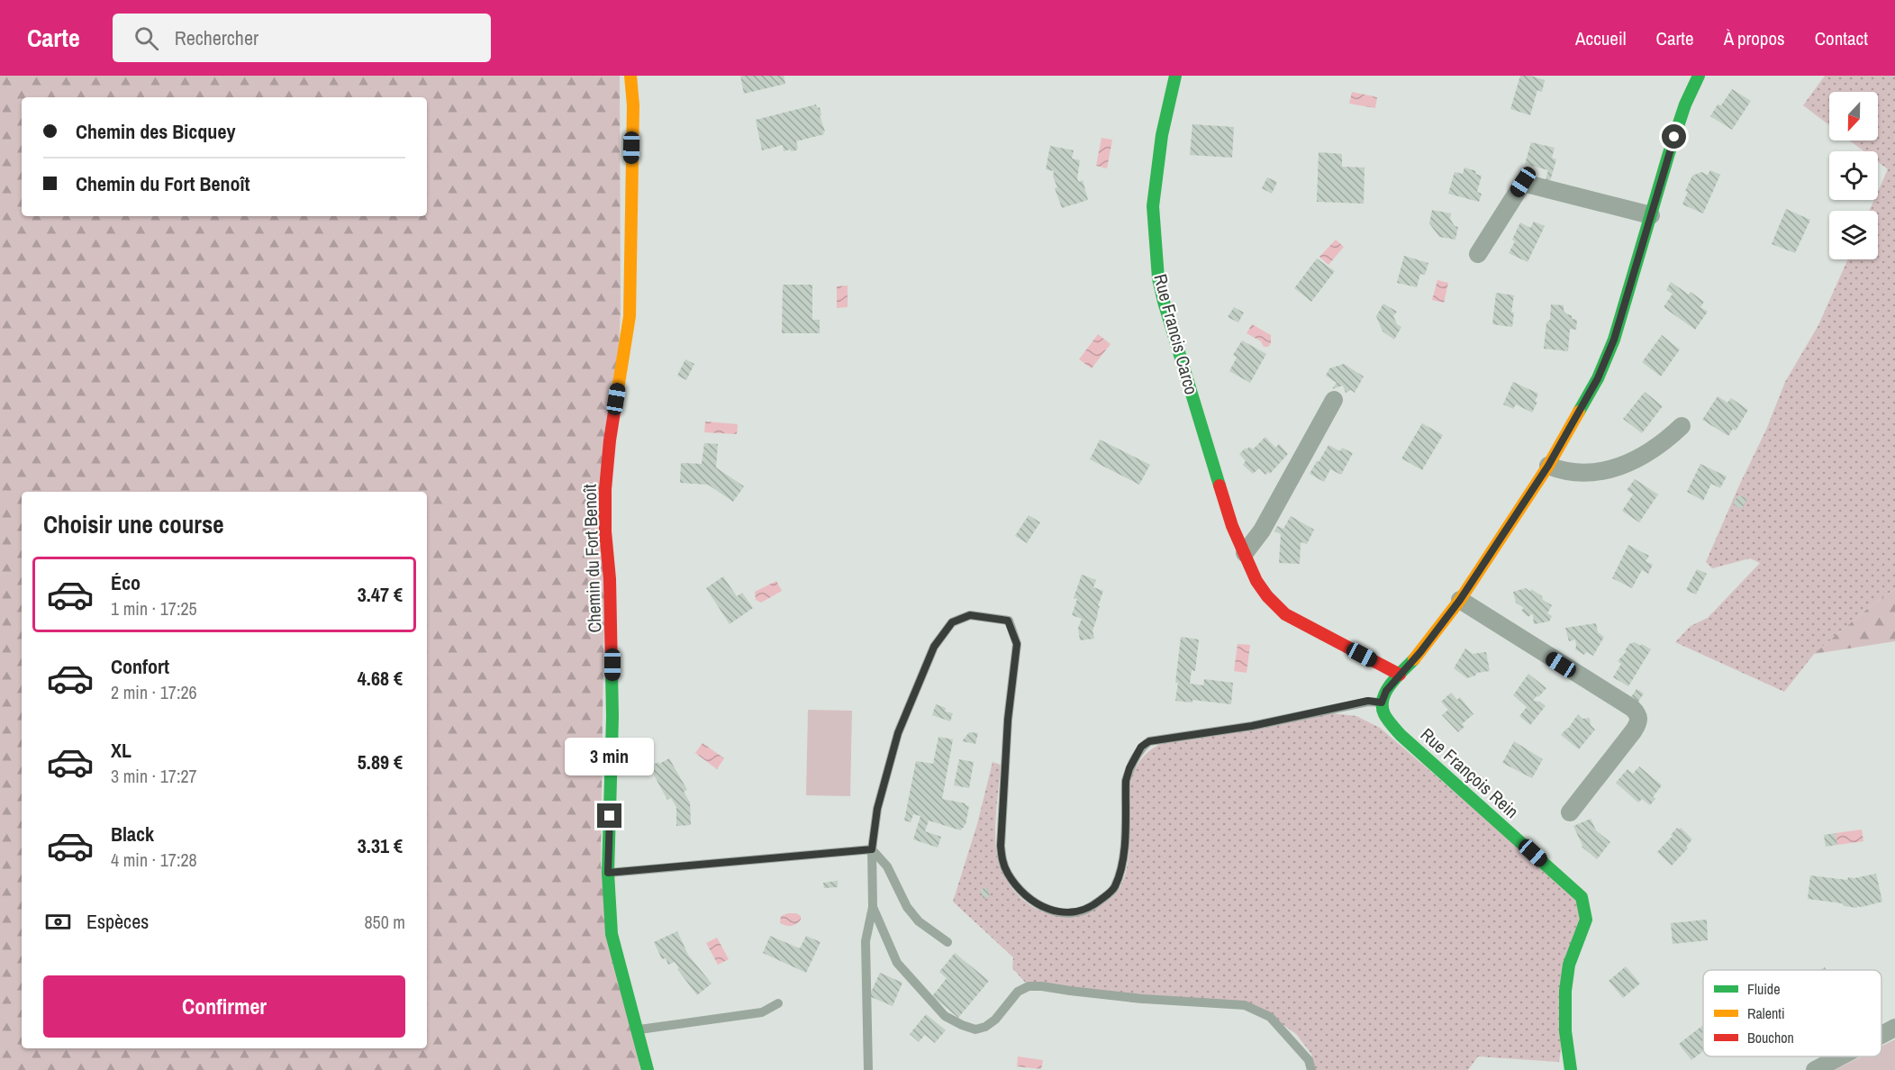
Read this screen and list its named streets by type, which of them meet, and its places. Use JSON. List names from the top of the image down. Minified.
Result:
{"streets":{"street":["Rue Francis Carco","Chemin du Fort Benoît","Rue François Rein"]},"legend":["Fluide","Ralenti","Bouchon"],"north":"bottom","page":{"header":"Carte","search":"Rechercher","nav":["Accueil","Carte","À propos","Contact"],"banner":["Chemin des Bicquey","Chemin du Fort Benoît"],"heading":"Choisir une course","list":[{"name":"Éco","note":"1 min · 17:25","value":"3.47 €"},{"name":"Confort","note":"2 min · 17:26","value":"4.68 €"},{"name":"XL","note":"3 min · 17:27","value":"5.89 €"},{"name":"Black","note":"4 min · 17:28","value":"3.31 €"}],"bubble":"3 min","pay":["Espèces","850 m"],"buttons":"Confirmer"}}
